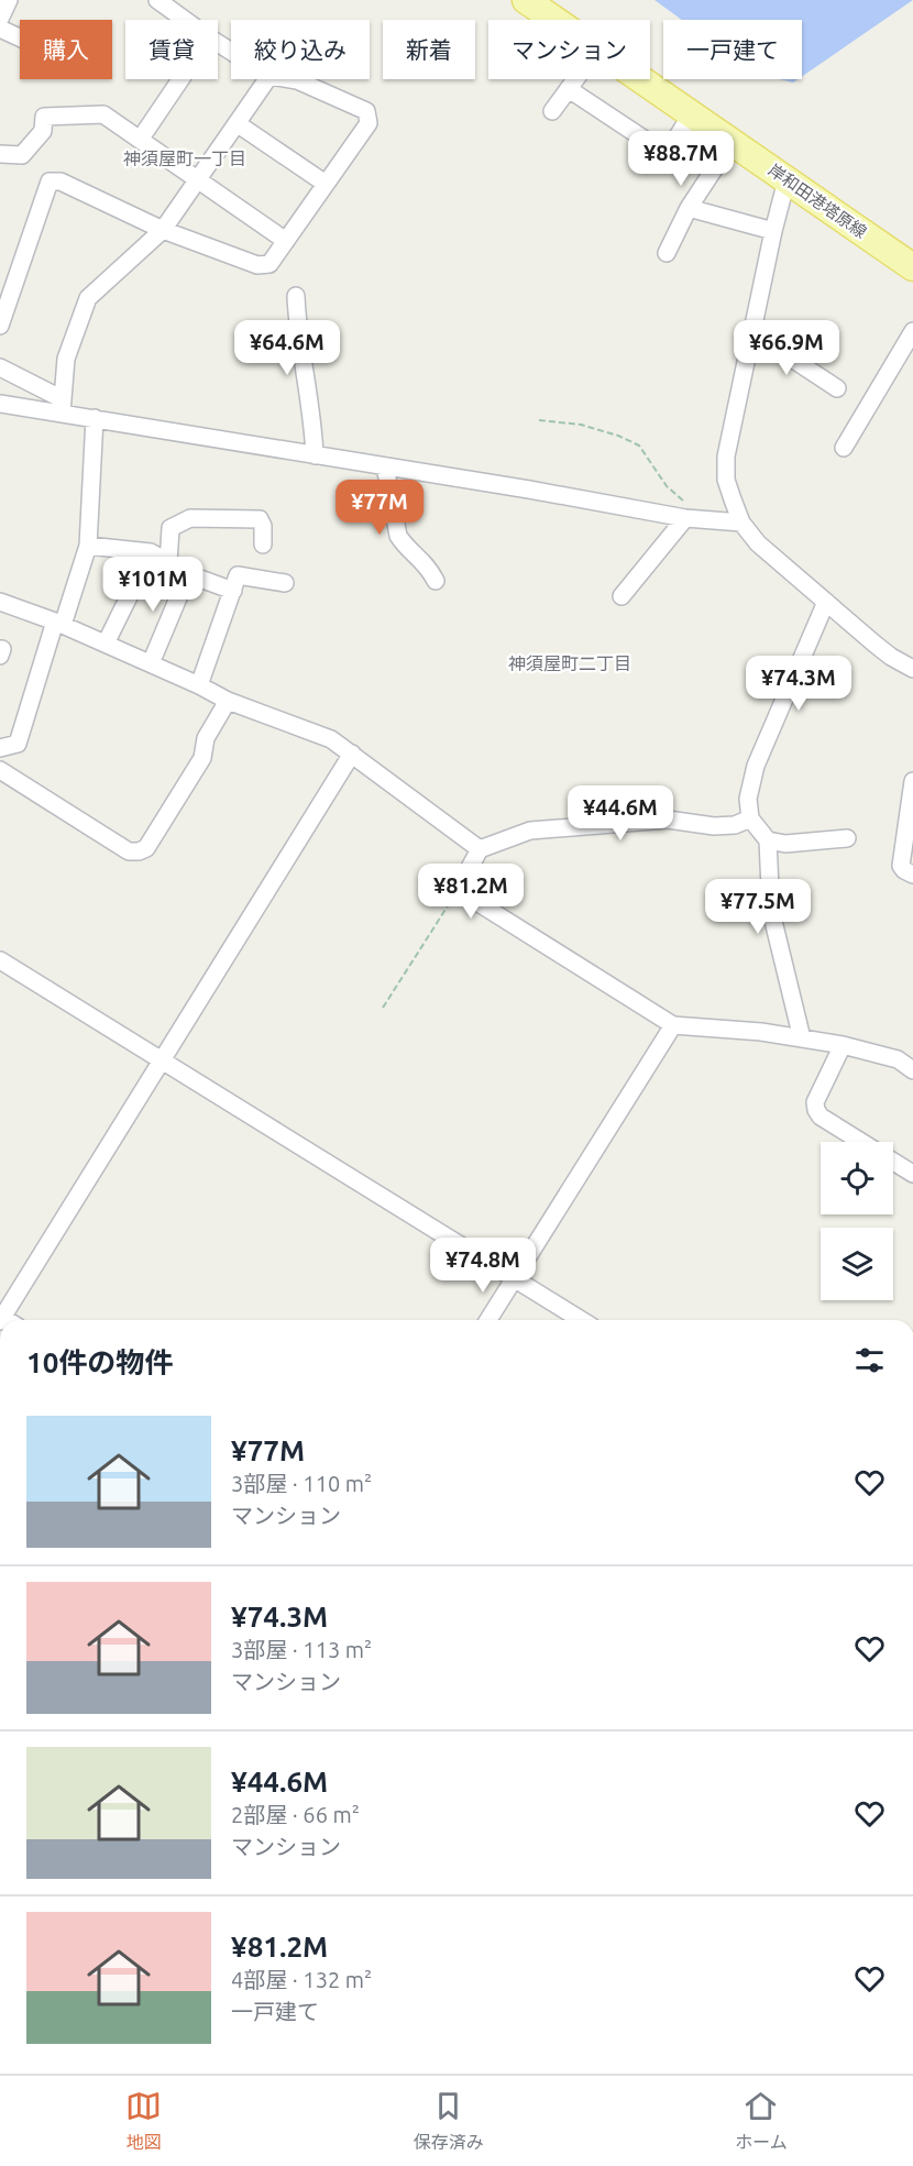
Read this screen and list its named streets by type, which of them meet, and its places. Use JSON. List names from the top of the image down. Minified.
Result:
{"streets":{"main road":["岸和田港塔原線"]},"districts":["神須屋町一丁目","神須屋町二丁目"],"page":{"chip":["購入","賃貸","絞り込み","新着","マンション","一戸建て"],"price":["¥88.7M","¥64.6M","¥66.9M","¥77M","¥101M","¥74.3M","¥44.6M","¥81.2M","¥77.5M","¥74.8M"],"heading":"10件の物件","list":[{"name":"¥77M","note":"3部屋 · 110 m² · マンション"},{"name":"¥74.3M","note":"3部屋 · 113 m² · マンション"},{"name":"¥44.6M","note":"2部屋 · 66 m² · マンション"},{"name":"¥81.2M","note":"4部屋 · 132 m² · 一戸建て"}],"tabs":["地図","保存済み","ホーム"]}}
